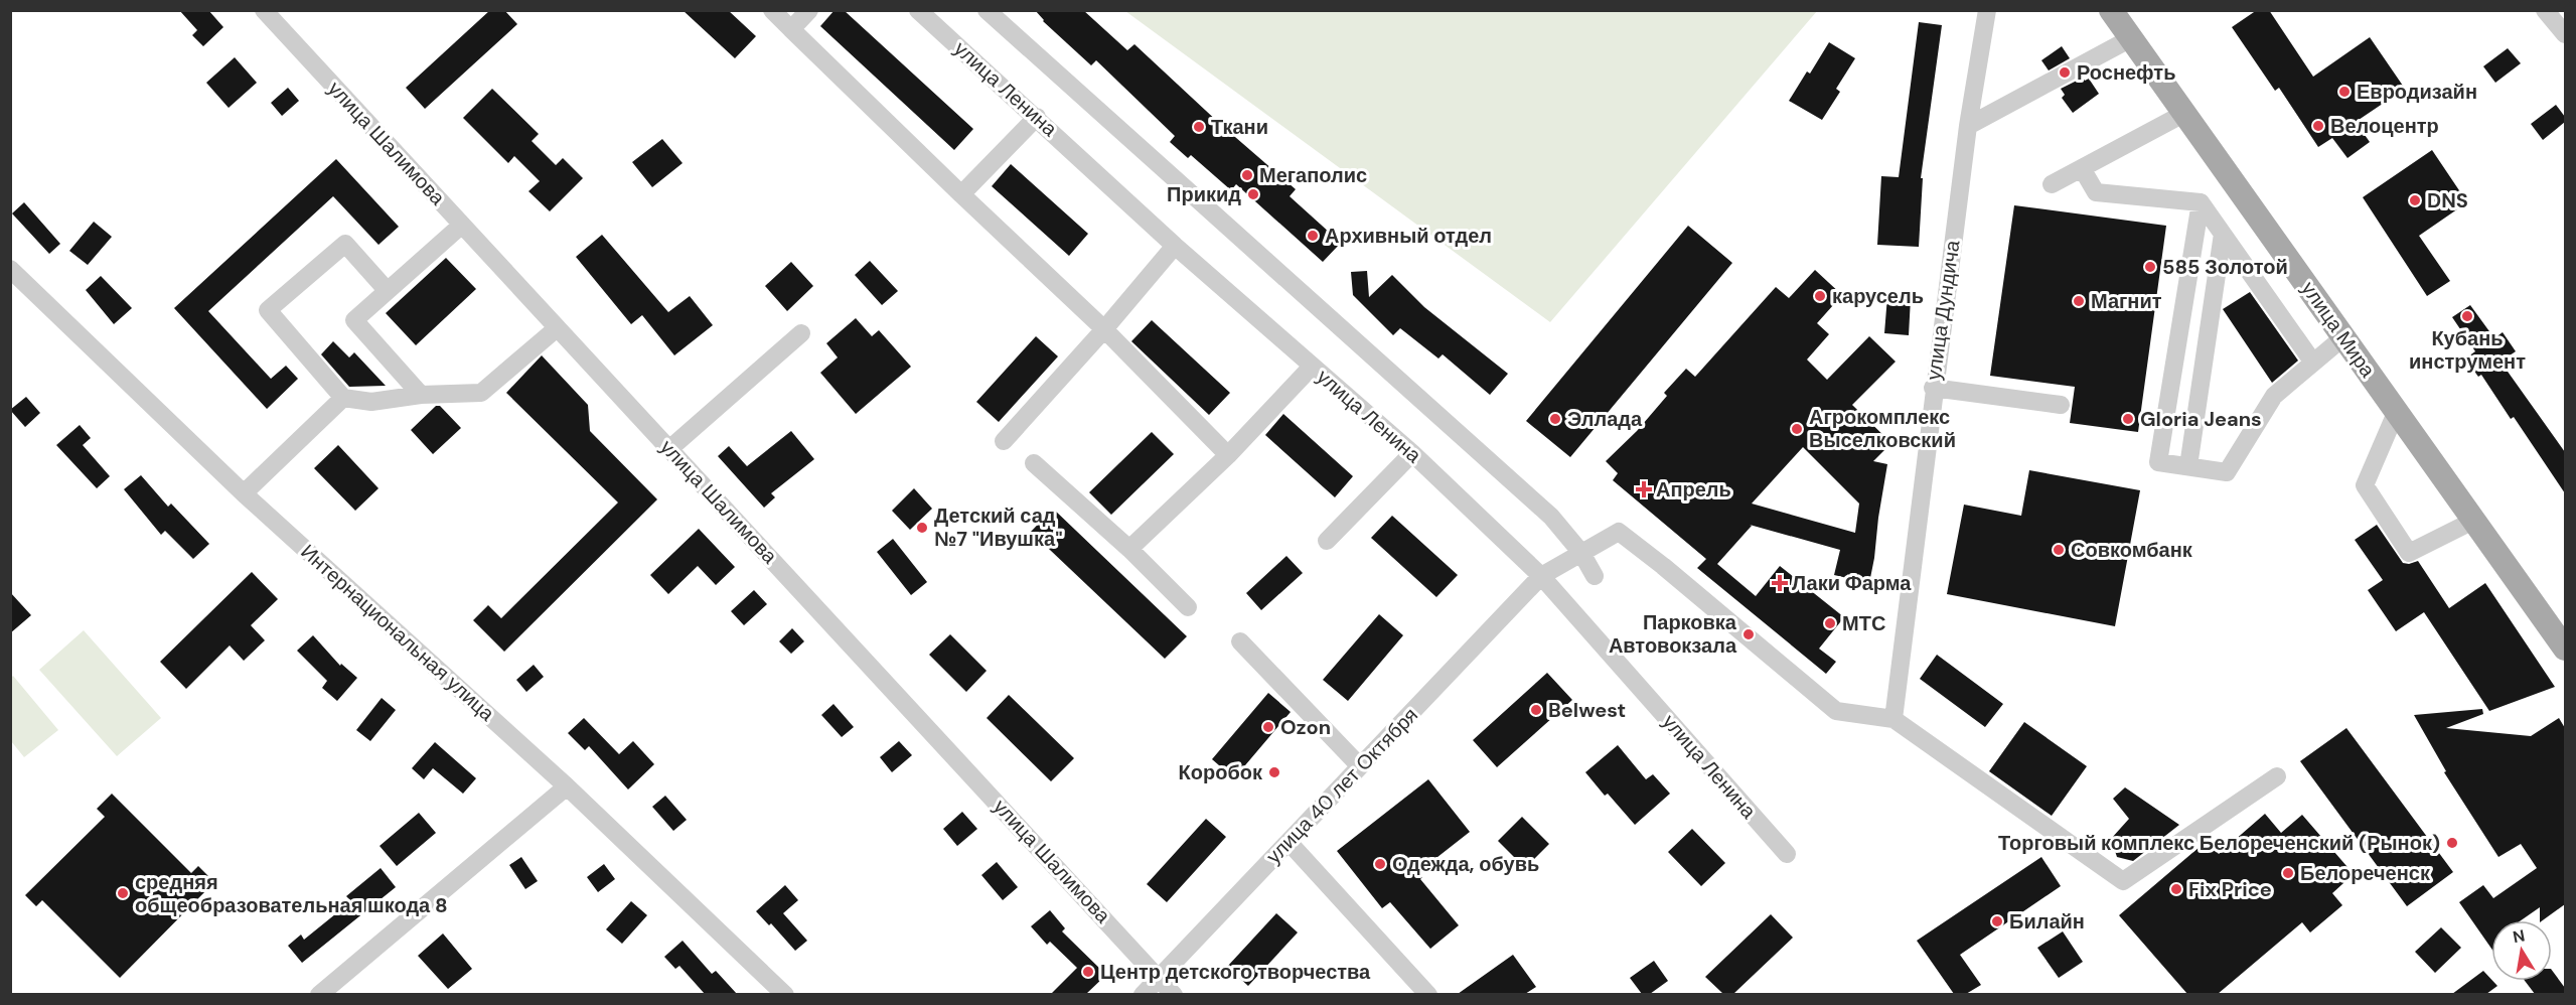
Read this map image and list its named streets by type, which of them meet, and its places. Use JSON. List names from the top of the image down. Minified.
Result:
{"streets":{"main road":["улица Мира"],"street":["улица Ленина","улица Шалимова","улица Дундича","Интернациональная улица","улица 40 лет Октября"]},"crossings":[["улица Ленина","улица 40 лет Октября"],["улица Шалимова","улица 40 лет Октября"],["улица Дундича","улица 40 лет Октября"]],"places":{"other":["Роснефть","Евродизайн","Велоцентр","Ткани","Мегаполис","Прикид","DNS","Архивный отдел","585 Золотой","карусель","Магнит","Кубань инструмент","Эллада","Gloria Jeans","Агрокомплекс Выселковский","Детский сад №7 \"Ивушка\"","Совкомбанк","МТС","Парковка Автовокзала","Belwest","Ozon","Коробок","Торговый комплекс Белореченский (Рынок)","Одежда, обувь","Белореченск","Fix Price","средняя общеобразовательная шкода 8","Билайн","Центр детского творчества"],"health":["Апрель","Лаки Фарма"]},"north":"top"}
